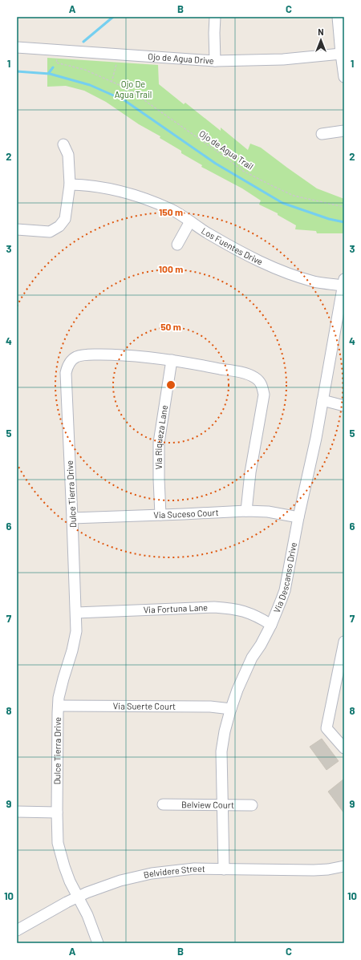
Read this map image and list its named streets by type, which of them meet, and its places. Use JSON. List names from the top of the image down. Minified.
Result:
{"streets":{"street":["Ojo de Agua Drive","Los Fuentes Drive","Via Riqueza Lane","Dulce Tierra Drive","Via Suceso Court","Via Descanso Drive","Via Fortuna Lane","Via Suerte Court","Belview Court","Belvidere Street"],"path":["Ojo de Agua Trail"]},"crossings":[["Los Fuentes Drive","Via Descanso Drive"],["Via Riqueza Lane","Dulce Tierra Drive"],["Via Riqueza Lane","Via Suceso Court"],["Dulce Tierra Drive","Via Suceso Court"],["Dulce Tierra Drive","Via Fortuna Lane"],["Dulce Tierra Drive","Via Suerte Court"],["Dulce Tierra Drive","Belvidere Street"],["Via Suceso Court","Via Descanso Drive"],["Via Descanso Drive","Via Fortuna Lane"],["Via Descanso Drive","Via Suerte Court"],["Via Descanso Drive","Belview Court"],["Via Descanso Drive","Belvidere Street"]],"parks":["Ojo De Agua Trail"],"north":"top","grid":{"columns":["A","B","C"],"rows":["1","2","3","4","5","6","7","8","9","10"]},"rings":["150 m","100 m","50 m"]}
